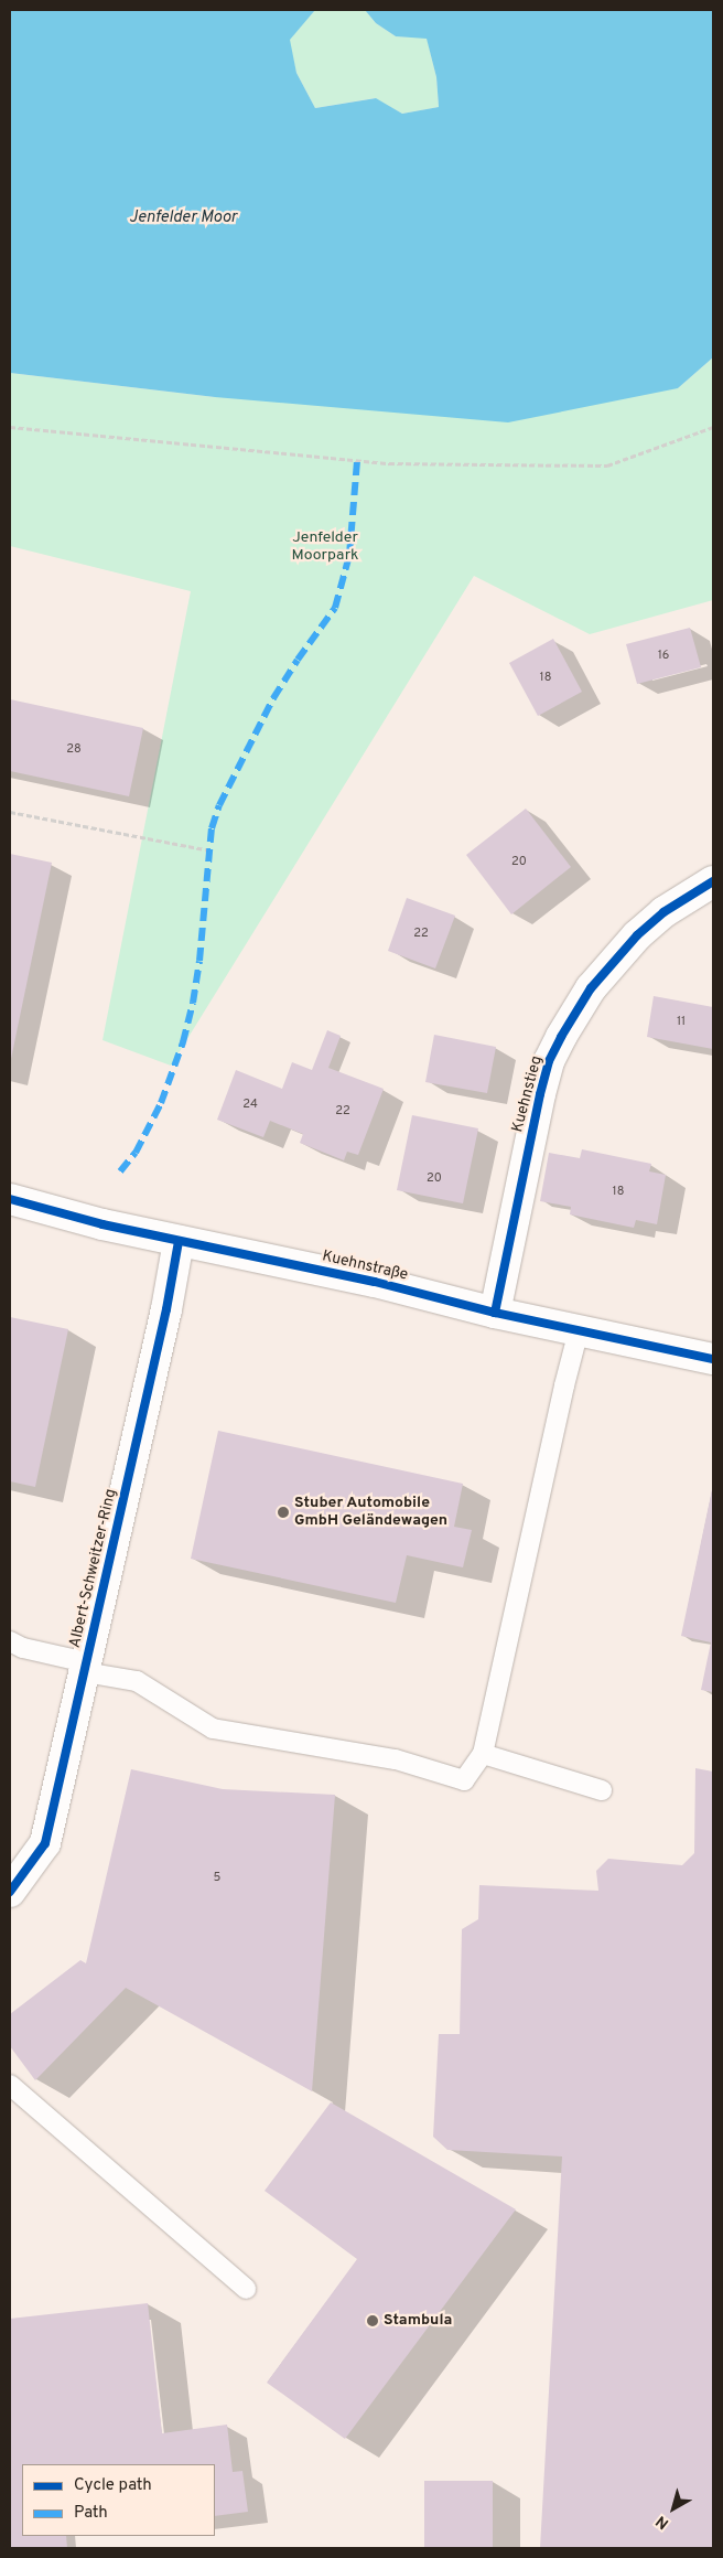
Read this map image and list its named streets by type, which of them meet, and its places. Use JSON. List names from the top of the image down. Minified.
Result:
{"streets":{"street":["Kuehnstieg","Kuehnstraße","Albert-Schweitzer-Ring"]},"crossings":[["Kuehnstieg","Kuehnstraße"],["Kuehnstraße","Albert-Schweitzer-Ring"]],"water":["Jenfelder Moor"],"parks":["Jenfelder Moorpark"],"places":["Stuber Automobile GmbH Geländewagen","Stambula"],"house_numbers":["16","18","28","20","22","11","24","22","20","18","5"],"legend":["Cycle path","Path"],"north":"bottom left"}
